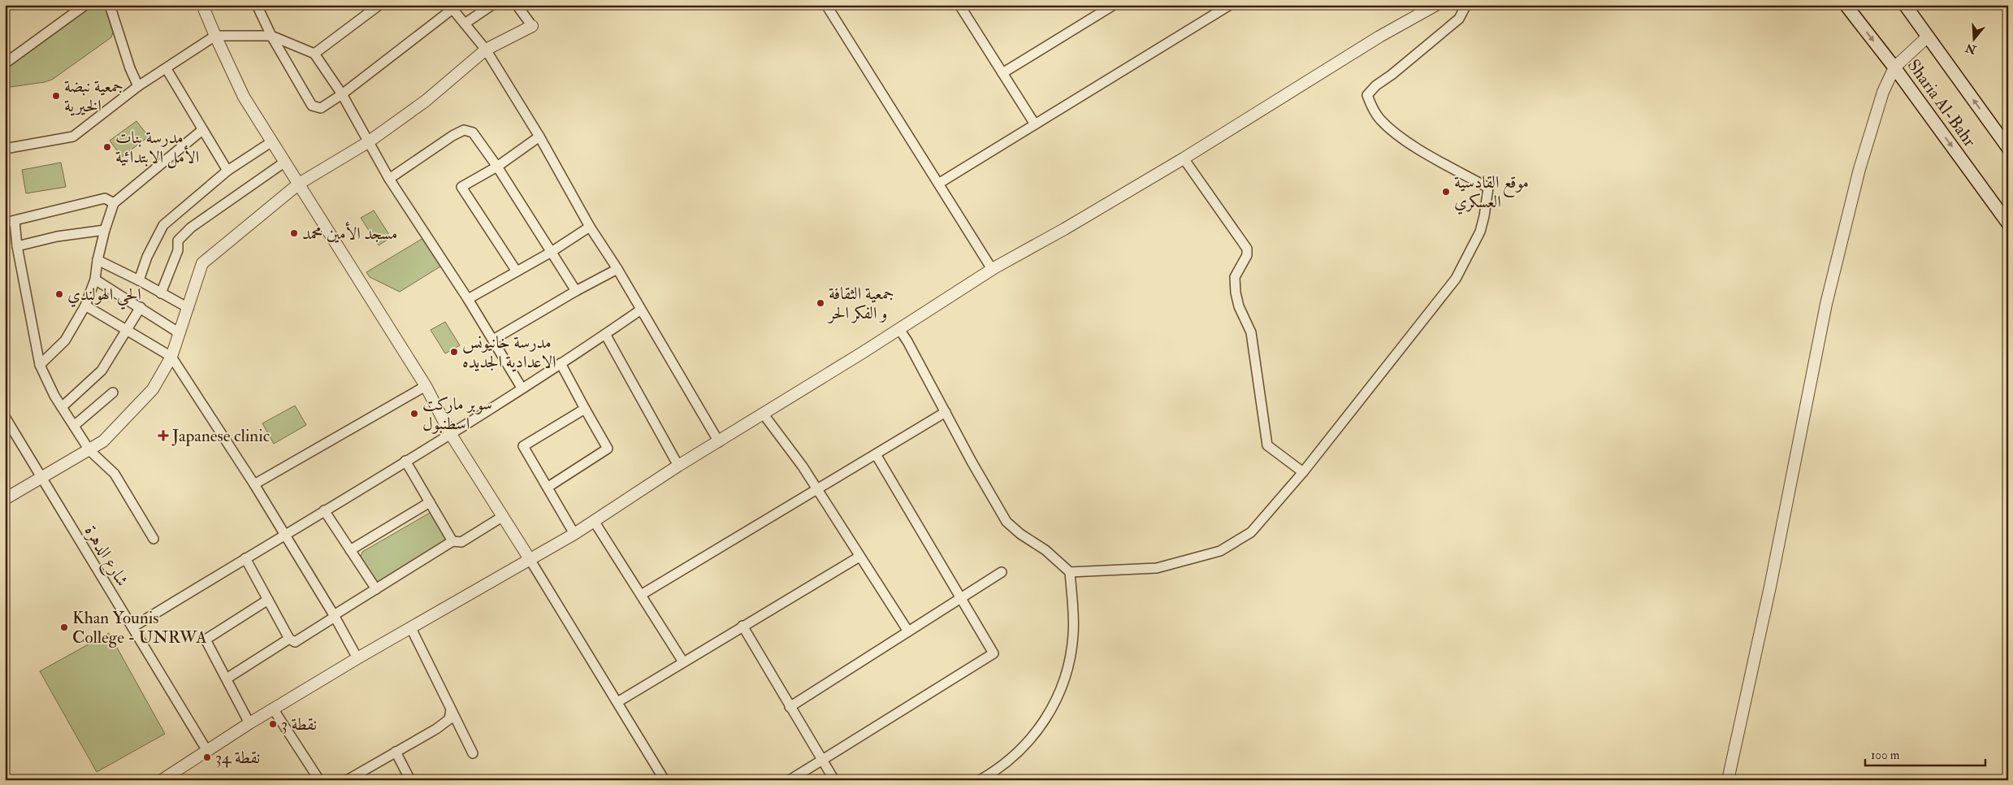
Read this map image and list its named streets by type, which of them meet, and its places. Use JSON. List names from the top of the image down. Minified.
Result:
{"streets":{"main road":["Sharia Al-Bahr"],"street":["شارع الدهرة"]},"places":{"other":["جمعية نبضة الخيرية","مدرسة بنات الأمل الابتدائية","موقع القادسية العسكري","مسجد الأمين محمد","الحي الهولندي","جمعية الثقافة و الفكر الحر","مدرسة خانيونس الاعدادية الجديده","سوبر ماركت اسطنبول","Khan Younis College - UNRWA","نقطة 3","نقطة 34"],"health":["Japanese clinic"]},"scale_bar":"100 m","north":"bottom"}
